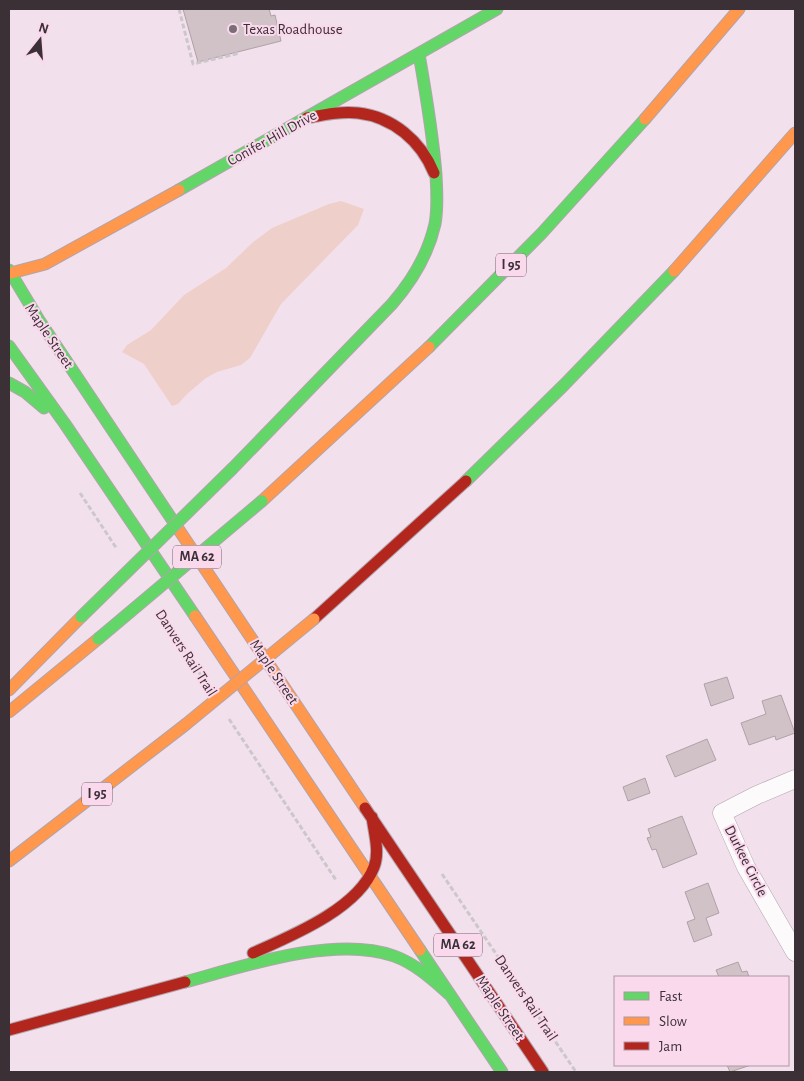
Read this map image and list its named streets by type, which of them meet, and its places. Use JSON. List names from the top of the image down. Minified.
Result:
{"streets":{"main road":["Conifer Hill Drive","I 95","Maple Street","MA 62"],"street":["Durkee Circle"],"path":["Danvers Rail Trail"]},"places":["Texas Roadhouse"],"legend":["Fast","Slow","Jam"],"north":"top"}
